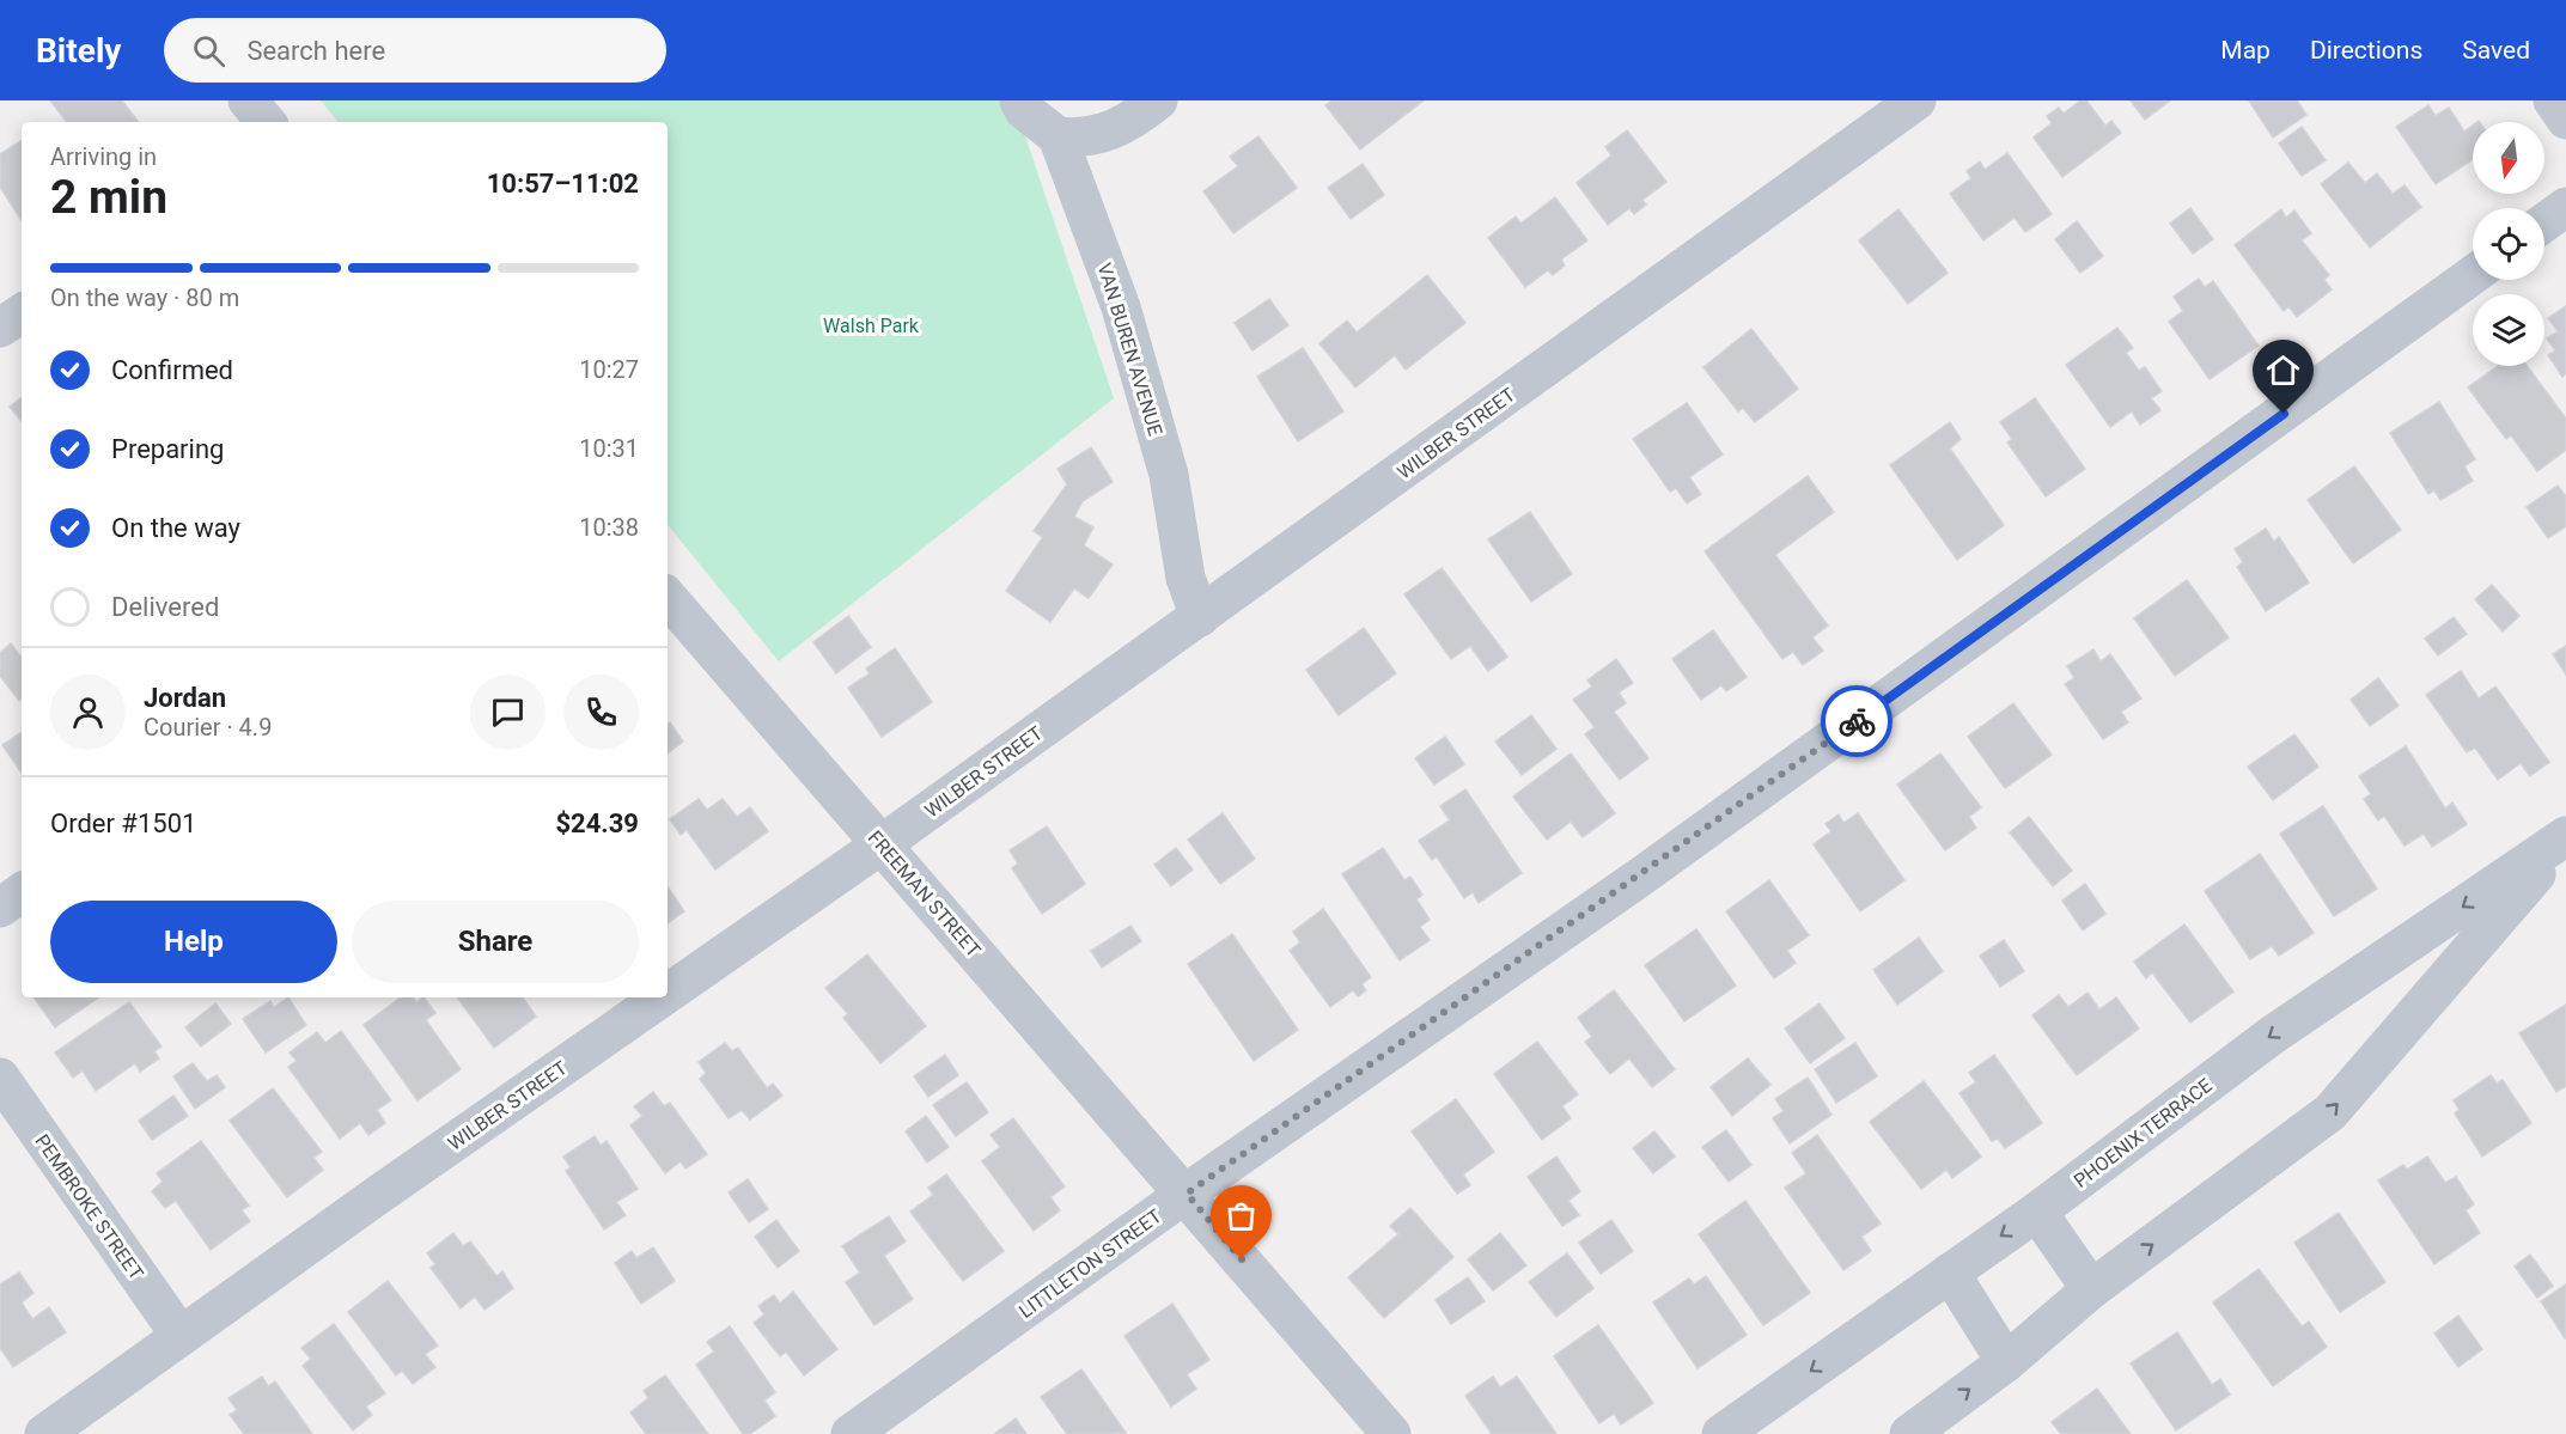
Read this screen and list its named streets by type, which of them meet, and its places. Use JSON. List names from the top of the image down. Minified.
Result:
{"streets":{"street":["VAN BUREN AVENUE","WILBER STREET","FREEMAN STREET","PHOENIX TERRACE","PEMBROKE STREET","LITTLETON STREET"]},"crossings":[["VAN BUREN AVENUE","WILBER STREET"],["WILBER STREET","FREEMAN STREET"],["WILBER STREET","PEMBROKE STREET"],["FREEMAN STREET","LITTLETON STREET"]],"parks":["Walsh Park"],"north":"bottom","page":{"header":"Bitely","search":"Search here","nav":["Map","Directions","Saved"],"heading":["2 min","Arriving in","10:57–11:02"],"panel":["Jordan","Courier · 4.9","Order #1501","$24.39"],"bar":"On the way · 80 m","list":[["Confirmed","10:27"],["Preparing","10:31"],["On the way","10:38"],"Delivered"],"buttons":["Help","Share"]}}
